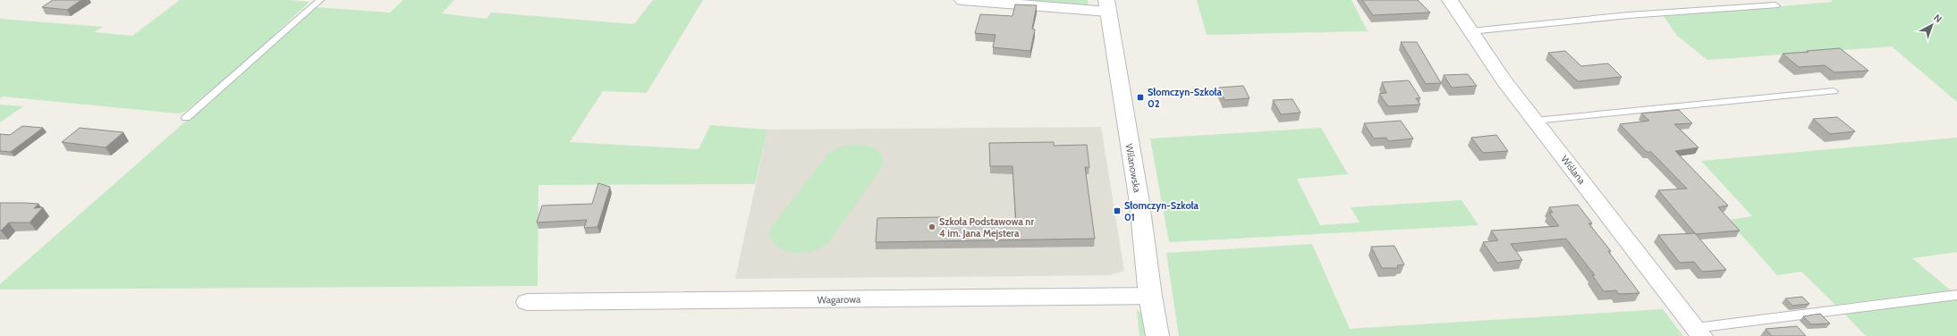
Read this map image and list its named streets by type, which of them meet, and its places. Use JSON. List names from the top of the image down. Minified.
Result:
{"streets":{"main road":["Wilanowska"],"street":["Wiślana","Wagarowa"]},"crossings":[["Wilanowska","Wagarowa"]],"places":{"transit":["Słomczyn-Szkoła 02","Słomczyn-Szkoła 01"],"other":["Szkoła Podstawowa nr 4 im. Jana Mejstera"]},"north":"top right"}
